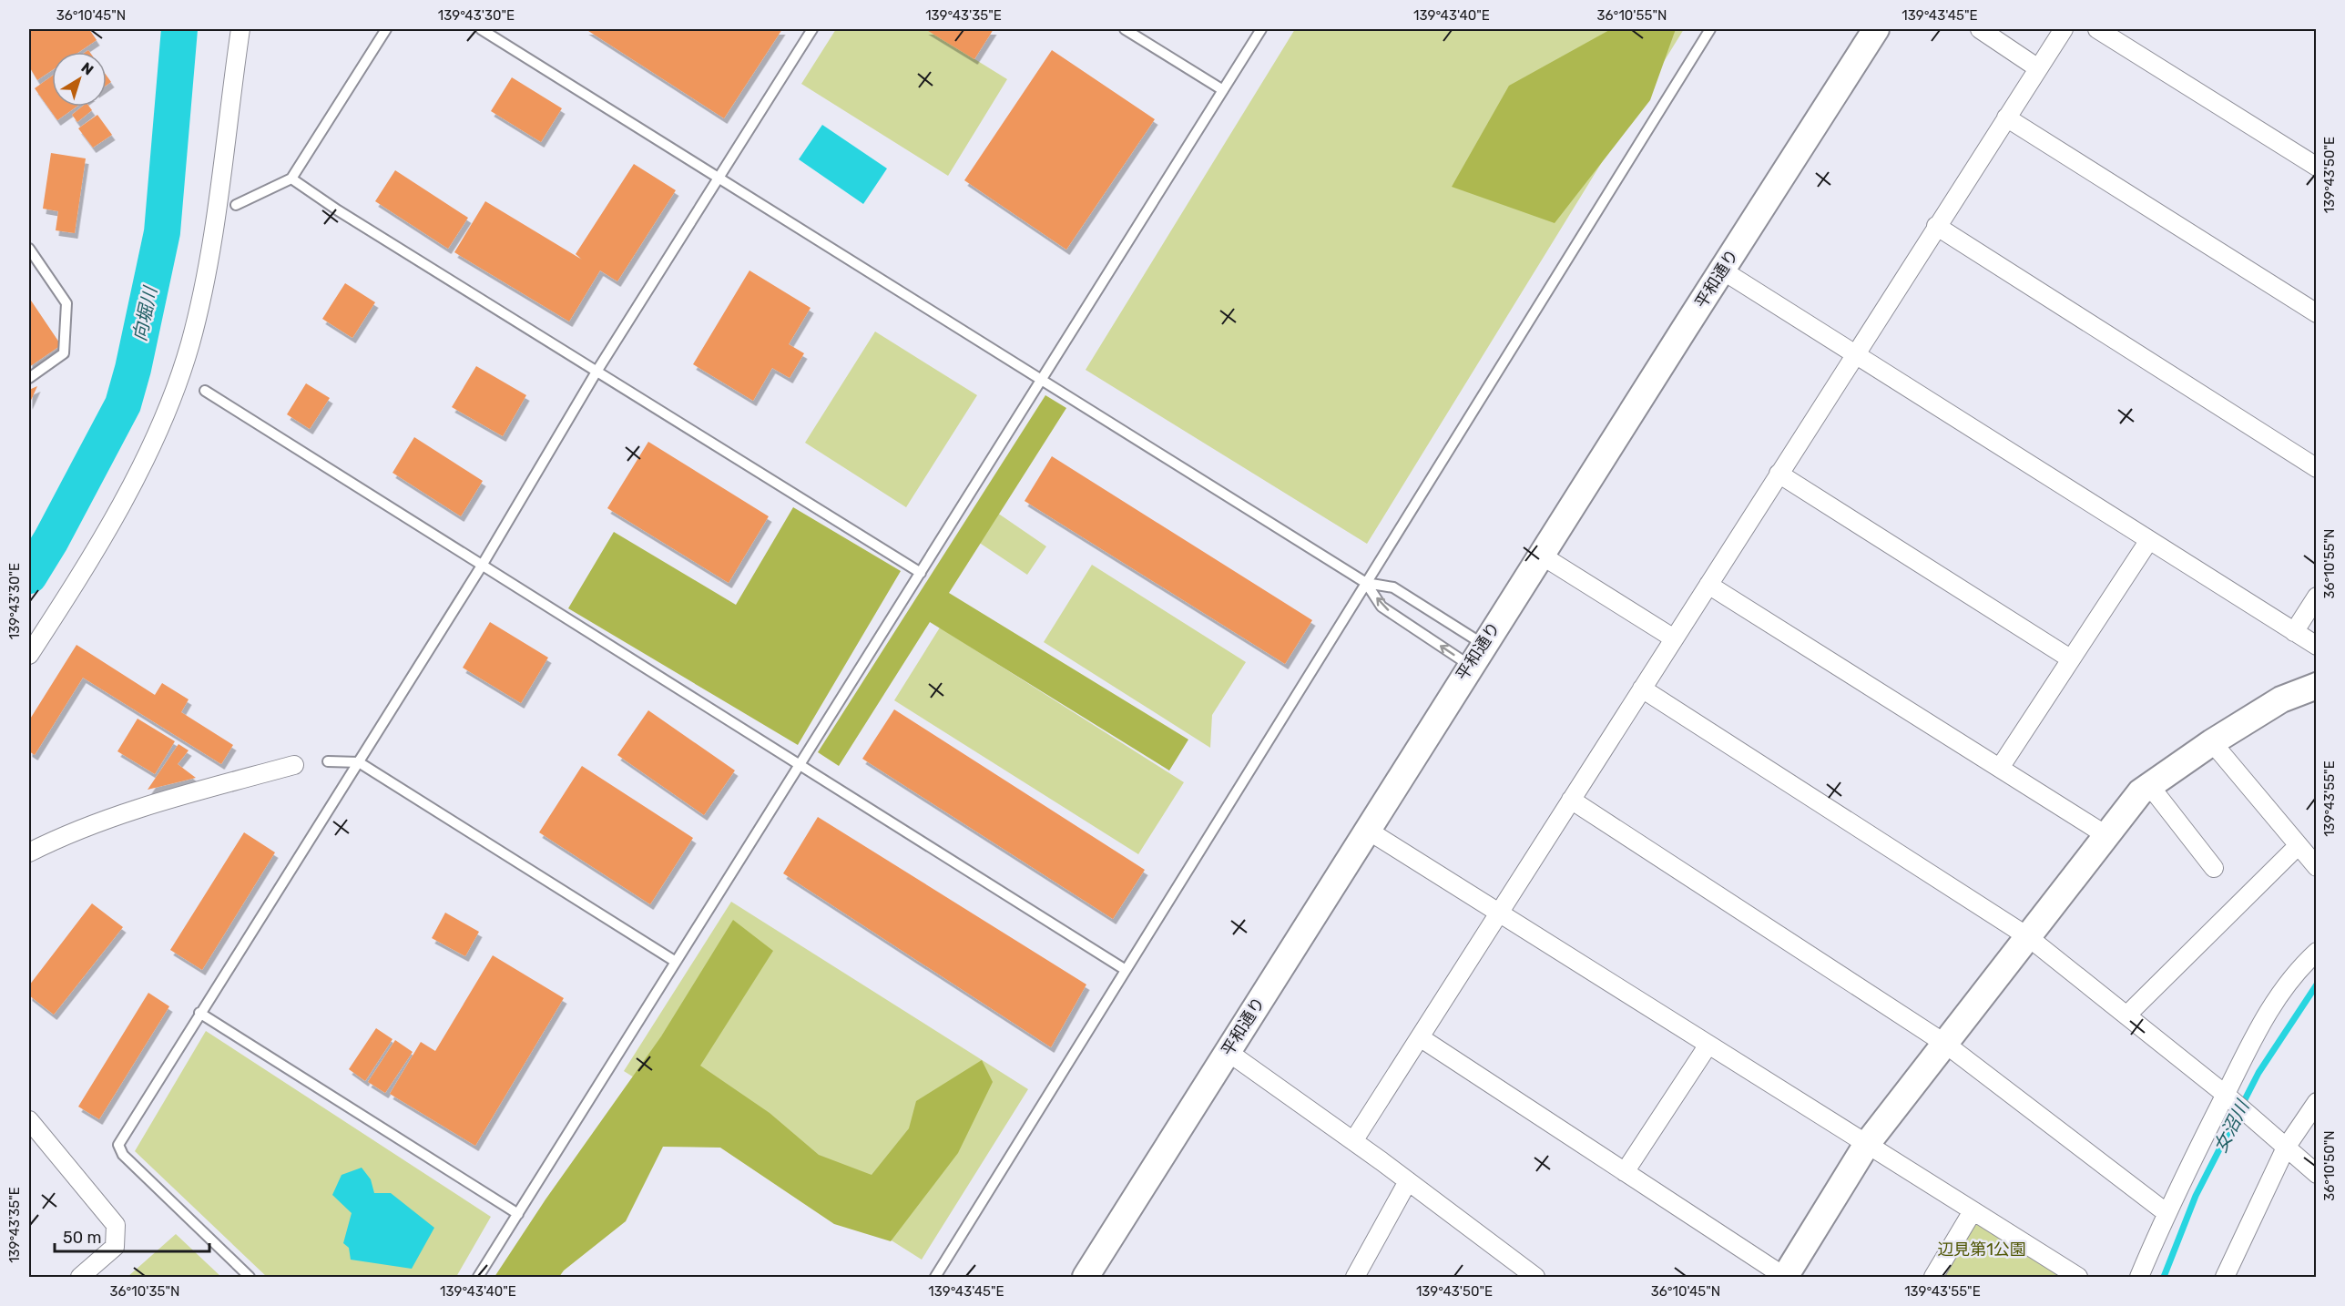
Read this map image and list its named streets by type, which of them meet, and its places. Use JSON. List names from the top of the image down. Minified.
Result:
{"streets":{"street":["平和通り"]},"water":["向堀川","女沼川"],"parks":["辺見第1公園"],"scale_bar":"50 m","north":"top right","coordinates":["36°10'45\"N","139°43'30\"E","139°43'35\"E","139°43'40\"E","36°10'55\"N","139°43'45\"E","139°43'50\"E","139°43'55\"E","36°10'50\"N","36°10'35\"N"]}
